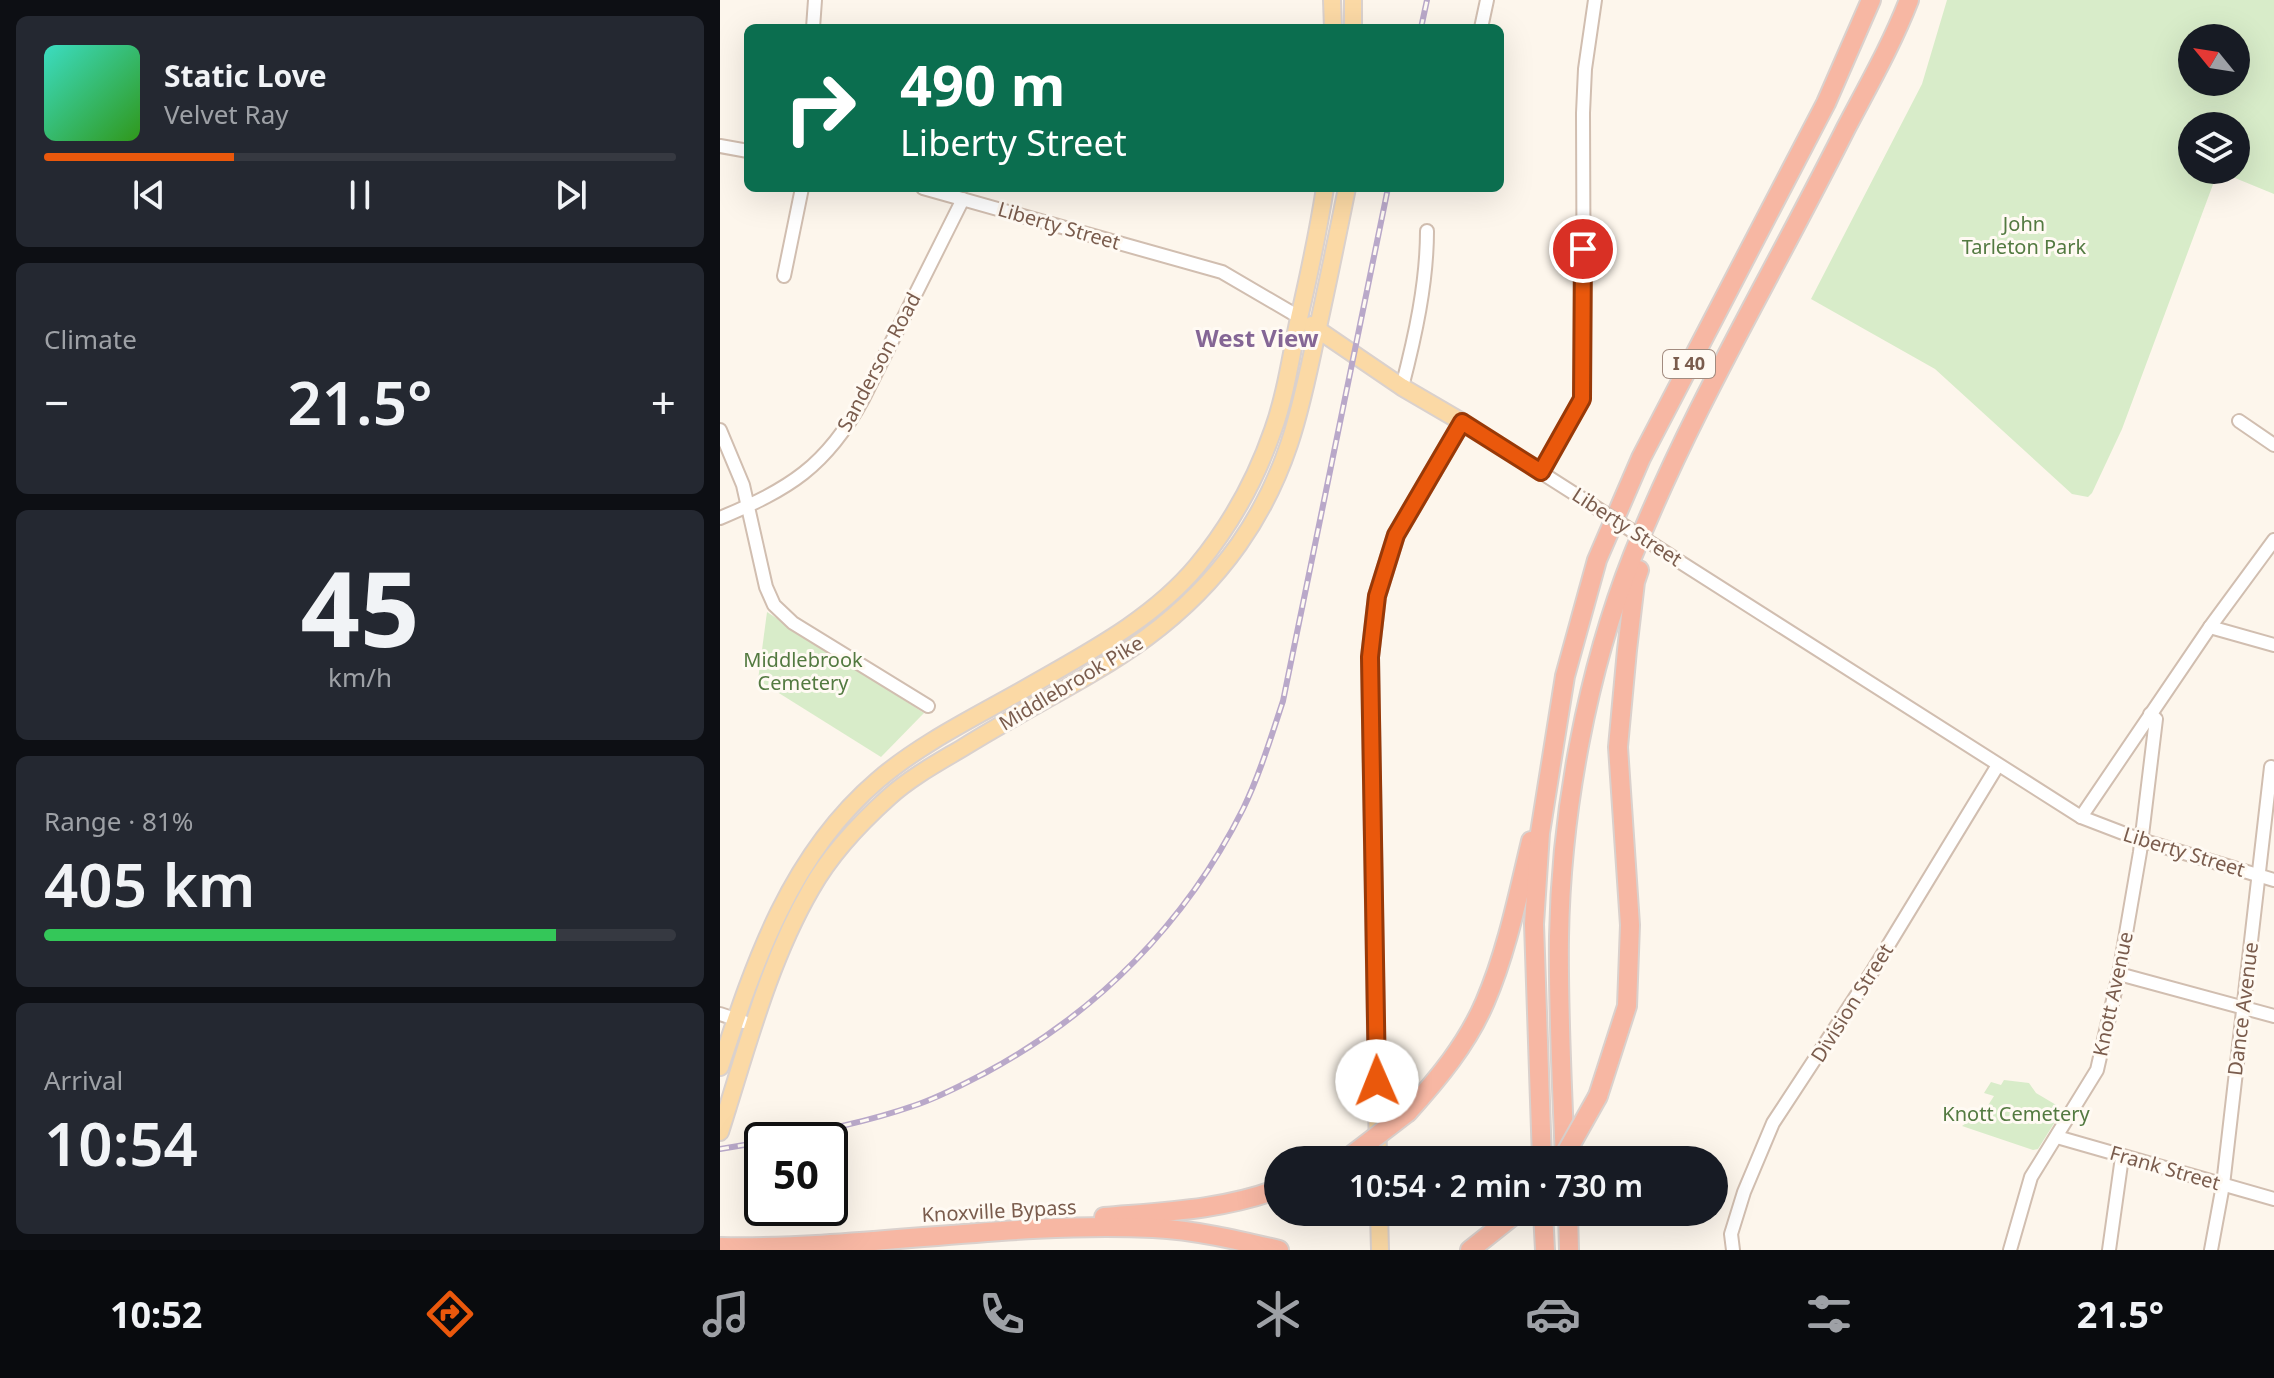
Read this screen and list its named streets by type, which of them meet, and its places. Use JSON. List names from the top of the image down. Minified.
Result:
{"streets":{"highway":["I 40","Knoxville Bypass"],"main road":["Liberty Street","Middlebrook Pike"],"street":["Sanderson Road","Knott Avenue","Division Street","Dance Avenue","Frank Street"]},"crossings":[["Liberty Street","Sanderson Road"],["Liberty Street","Middlebrook Pike"],["Liberty Street","Knott Avenue"],["Liberty Street","Division Street"],["Liberty Street","Dance Avenue"],["Knott Avenue","Frank Street"],["Dance Avenue","Frank Street"]],"districts":["West View"],"parks":["John Tarleton Park","Middlebrook Cemetery","Knott Cemetery"],"north":"top left","page":{"turn":["490 m","Liberty Street"],"song":["Static Love","Velvet Ray"],"tile":["Climate",["45","km/h"],["Range · 81%","405 km"],["Arrival","10:54"]],"heat":["−","21.5°","+"],"limit":"50","trip":"10:54 · 2 min · 730 m","tabs":["10:52","21.5°"]}}
